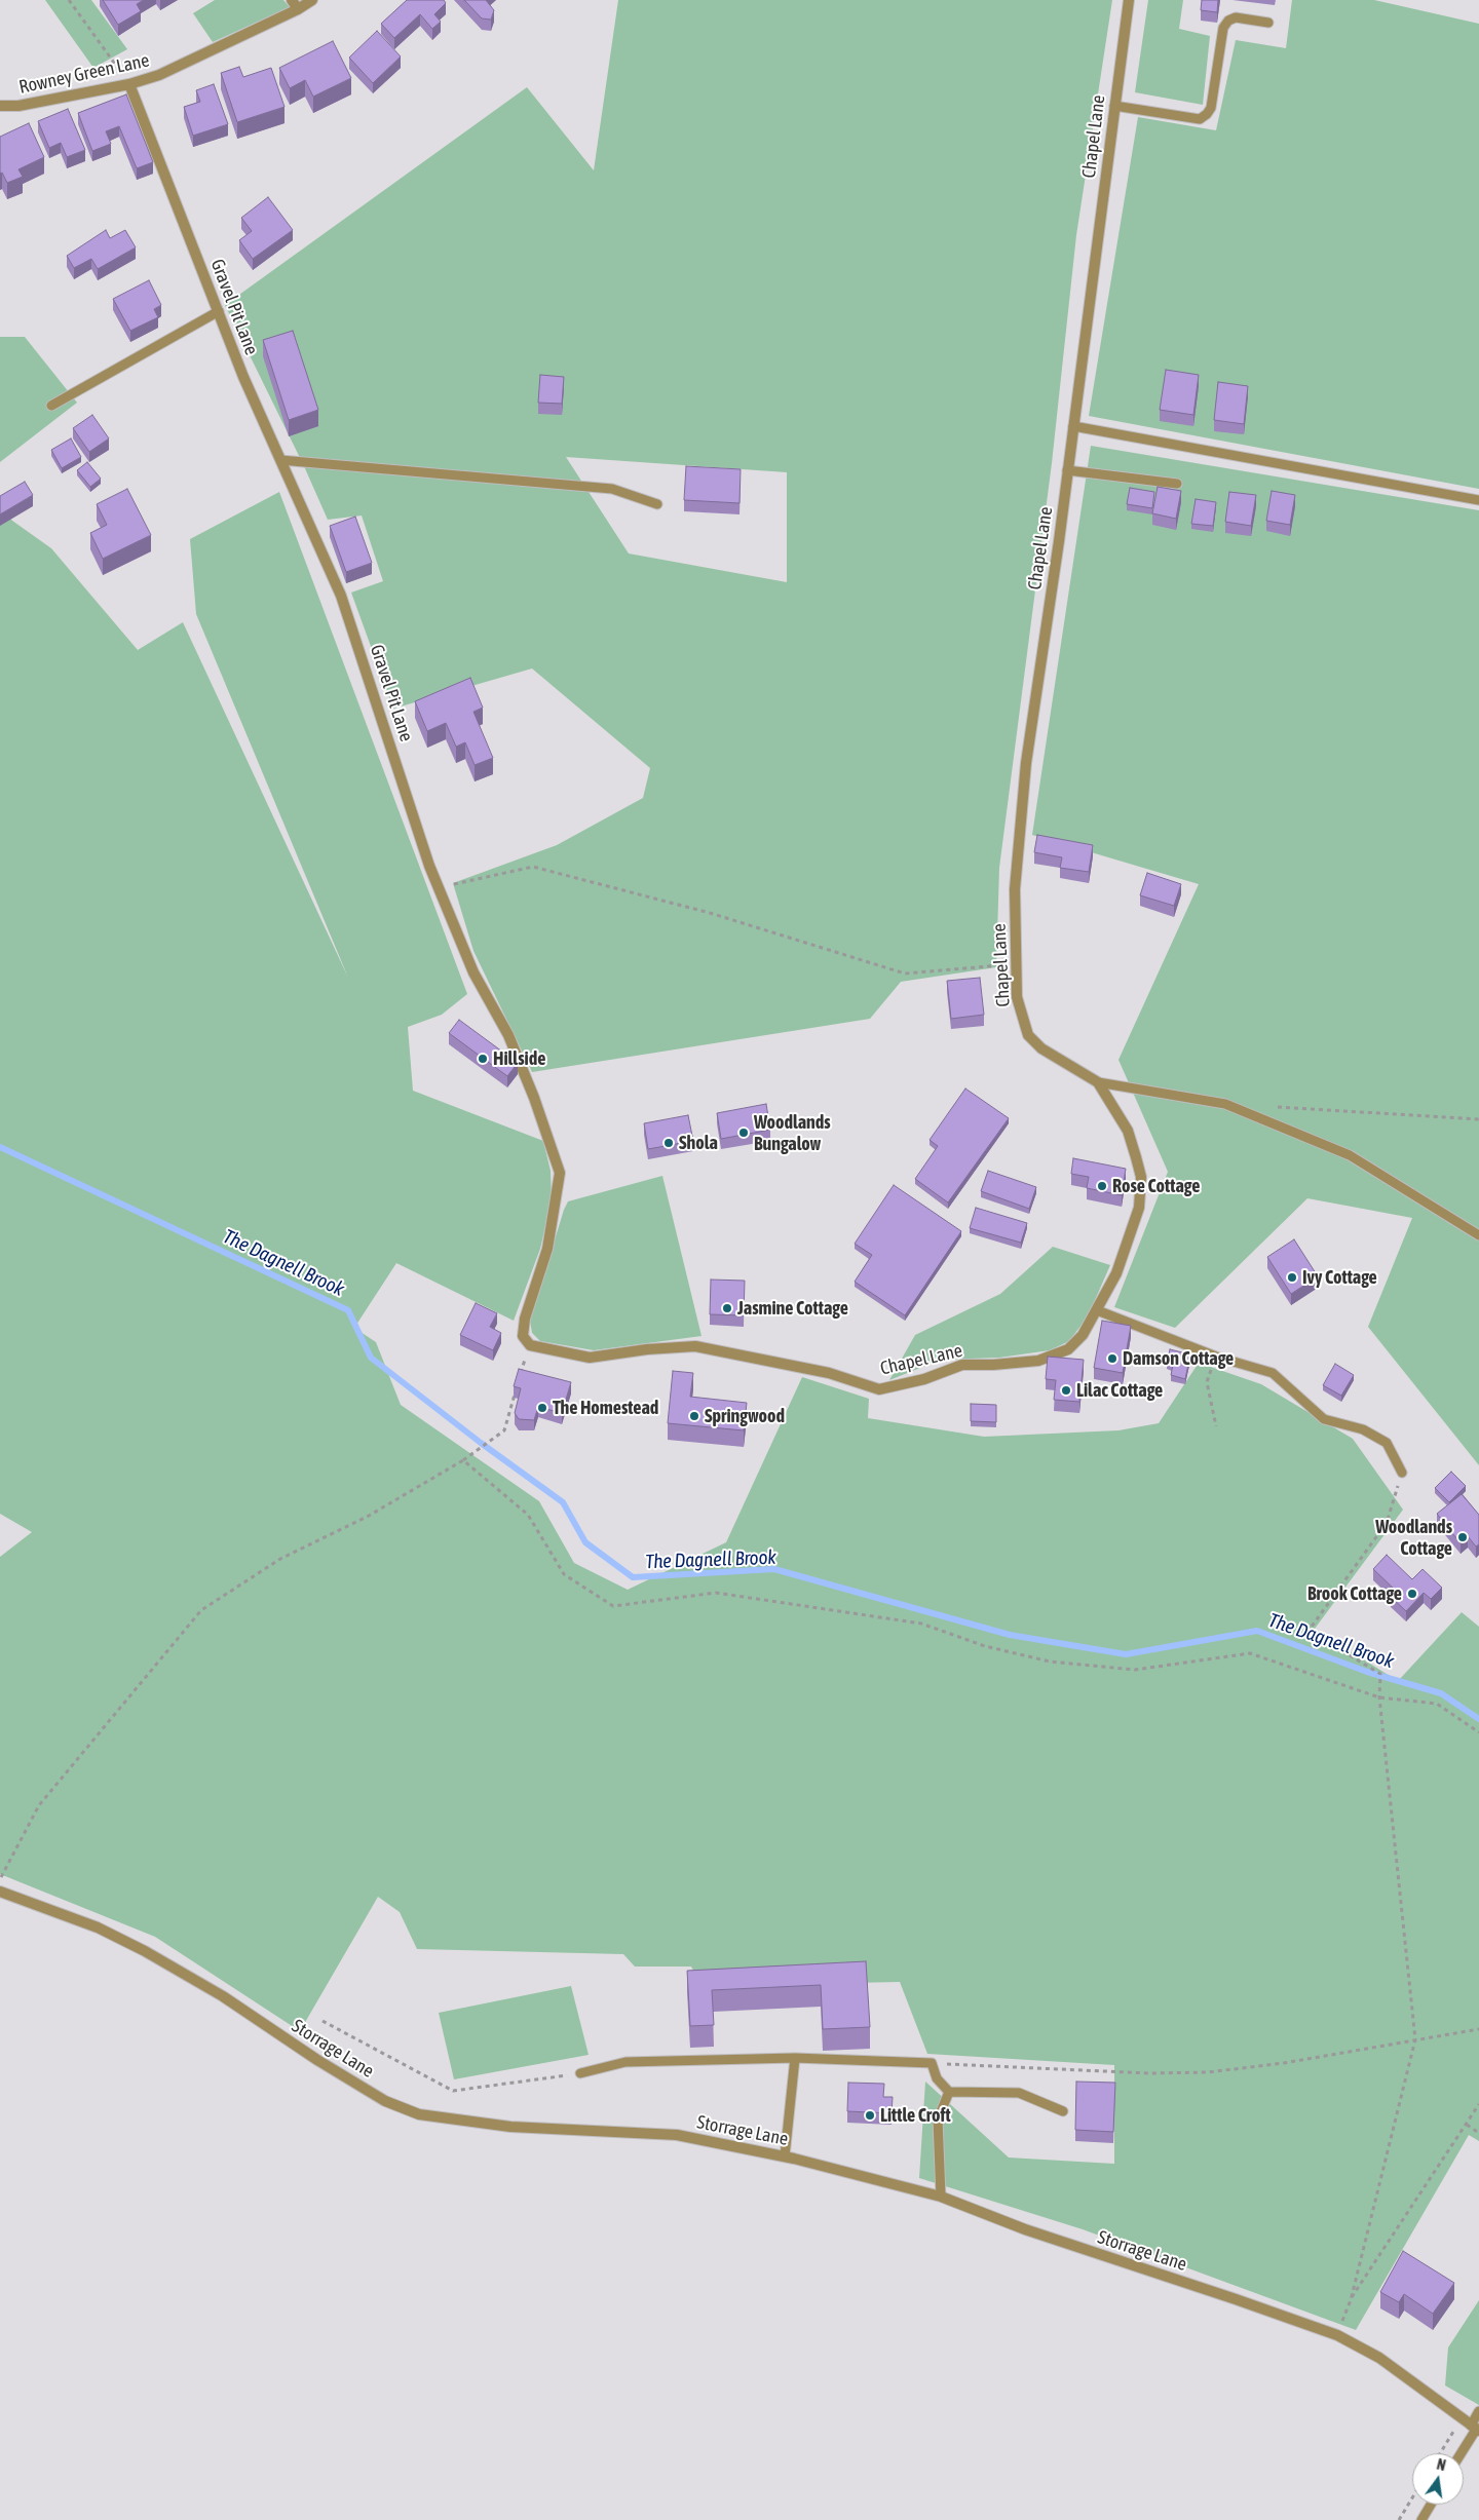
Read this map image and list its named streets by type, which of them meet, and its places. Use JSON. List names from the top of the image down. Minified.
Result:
{"streets":{"street":["Rowney Green Lane","Chapel Lane","Gravel Pit Lane","Storrage Lane"]},"crossings":[["Rowney Green Lane","Gravel Pit Lane"],["Chapel Lane","Gravel Pit Lane"]],"water":["The Dagnell Brook"],"places":["Hillside","Woodlands Bungalow","Shola","Rose Cottage","Ivy Cottage","Jasmine Cottage","Damson Cottage","Lilac Cottage","The Homestead","Springwood","Woodlands Cottage","Brook Cottage","Little Croft"],"north":"top"}
